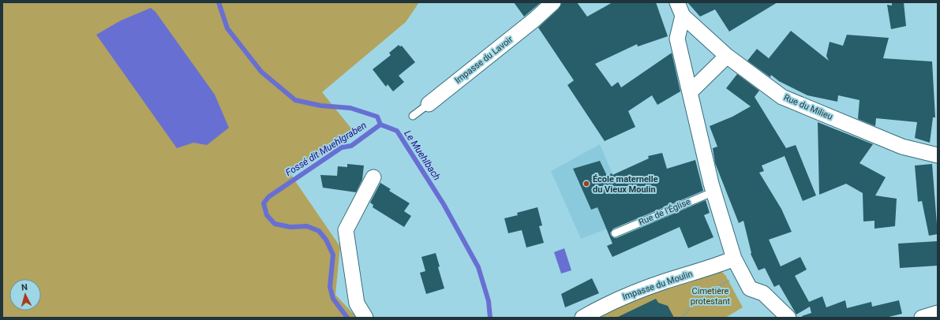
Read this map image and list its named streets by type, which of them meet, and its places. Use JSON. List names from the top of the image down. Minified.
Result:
{"streets":{"street":["Impasse du Lavoir","Rue du Milieu","Impasse du Moulin"],"lane":["Rue de l'Église"]},"water":["Fossé dit Muehlgraben","Le Muehlbach"],"parks":["Cimetière protestant"],"places":["École maternelle du Vieux Moulin"],"north":"top"}
